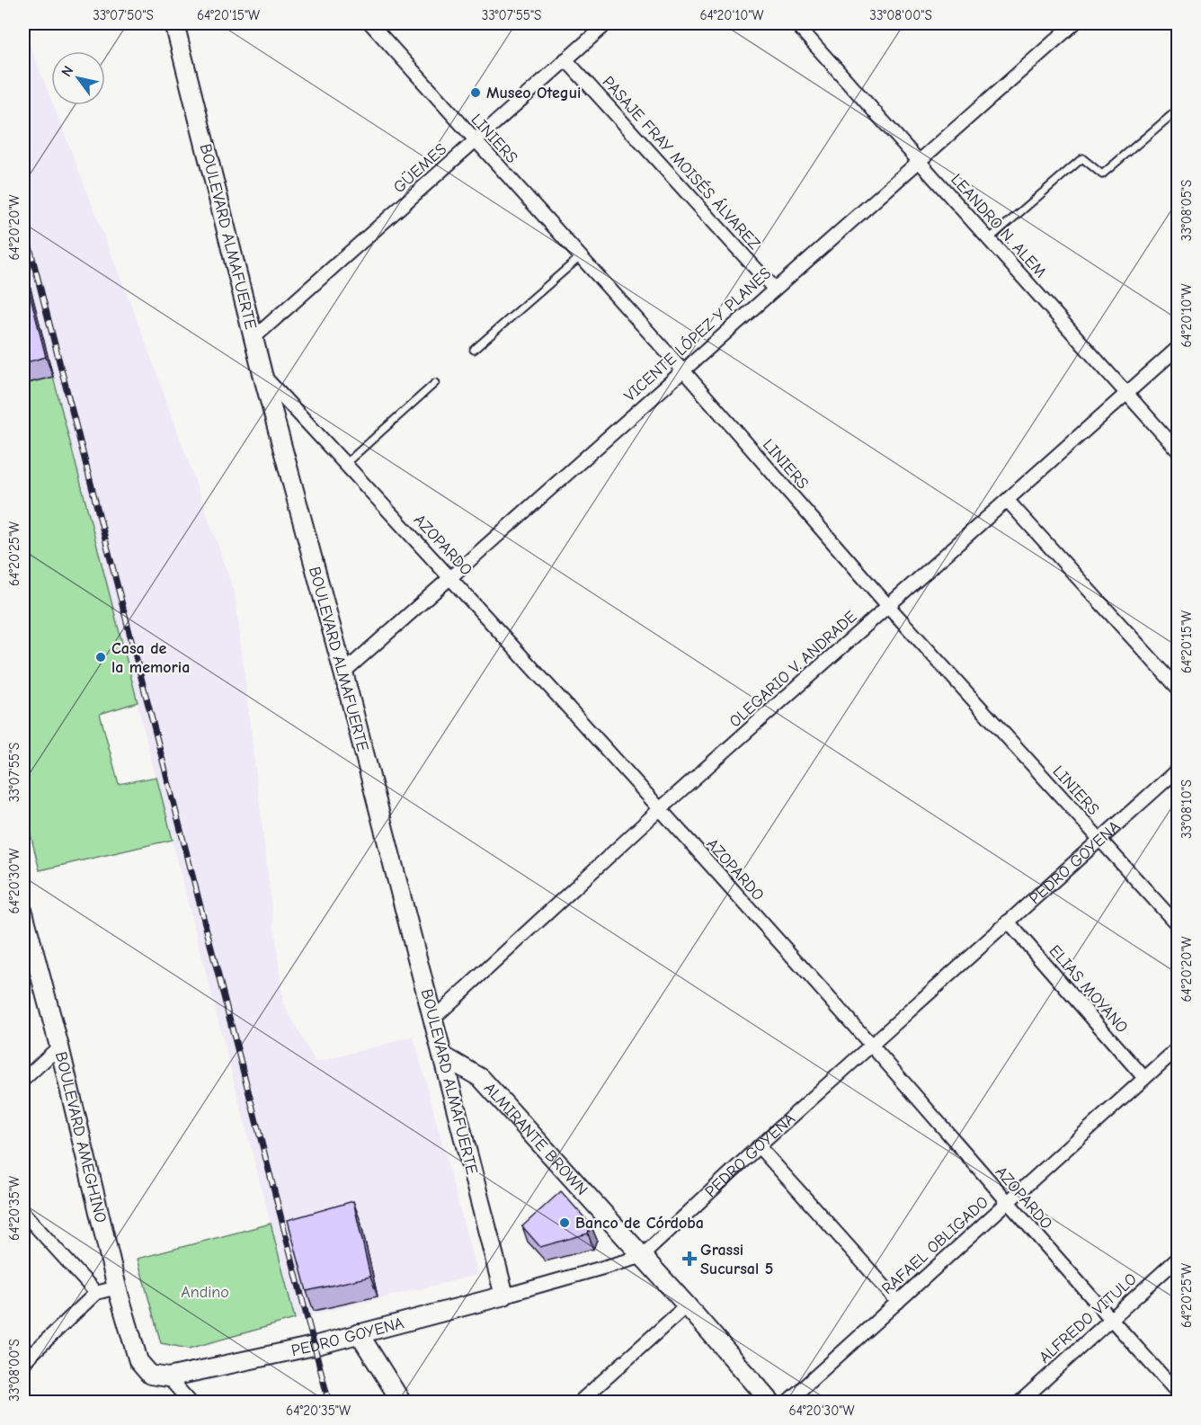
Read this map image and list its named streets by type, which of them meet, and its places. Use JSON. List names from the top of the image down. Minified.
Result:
{"streets":{"main road":["BOULEVARD ALMAFUERTE","PEDRO GOYENA","BOULEVARD AMEGHINO","ALMIRANTE BROWN"],"street":["LINIERS","PASAJE FRAY MOISÉS ÁLVAREZ","GÜEMES","LEANDRO N. ALEM","VICENTE LÓPEZ Y PLANES","AZOPARDO","OLEGARIO V. ANDRADE","ELIAS MOYANO","RAFAEL OBLIGADO","ALFREDO VITULO"]},"crossings":[["LINIERS","GÜEMES"],["LINIERS","VICENTE LÓPEZ Y PLANES"],["LINIERS","OLEGARIO V. ANDRADE"],["LINIERS","PEDRO GOYENA"],["PASAJE FRAY MOISÉS ÁLVAREZ","GÜEMES"],["PASAJE FRAY MOISÉS ÁLVAREZ","VICENTE LÓPEZ Y PLANES"],["GÜEMES","BOULEVARD ALMAFUERTE"],["LEANDRO N. ALEM","VICENTE LÓPEZ Y PLANES"],["LEANDRO N. ALEM","OLEGARIO V. ANDRADE"],["BOULEVARD ALMAFUERTE","VICENTE LÓPEZ Y PLANES"],["BOULEVARD ALMAFUERTE","AZOPARDO"],["BOULEVARD ALMAFUERTE","OLEGARIO V. ANDRADE"],["BOULEVARD ALMAFUERTE","PEDRO GOYENA"],["BOULEVARD ALMAFUERTE","ALMIRANTE BROWN"],["VICENTE LÓPEZ Y PLANES","AZOPARDO"],["AZOPARDO","OLEGARIO V. ANDRADE"],["AZOPARDO","PEDRO GOYENA"],["AZOPARDO","RAFAEL OBLIGADO"],["AZOPARDO","ALFREDO VITULO"],["PEDRO GOYENA","ELIAS MOYANO"],["PEDRO GOYENA","BOULEVARD AMEGHINO"],["PEDRO GOYENA","ALMIRANTE BROWN"],["ELIAS MOYANO","RAFAEL OBLIGADO"]],"parks":["Andino"],"places":{"other":["Museo Otegui","Casa de la memoria","Banco de Córdoba"],"health":["Grassi Sucursal 5"]},"north":"top left","coordinates":["33°07'50\"S","64°20'15\"W","33°07'55\"S","64°20'10\"W","33°08'00\"S","33°08'05\"S","64°20'20\"W","64°20'25\"W","33°08'10\"S","64°20'30\"W","64°20'35\"W"]}
